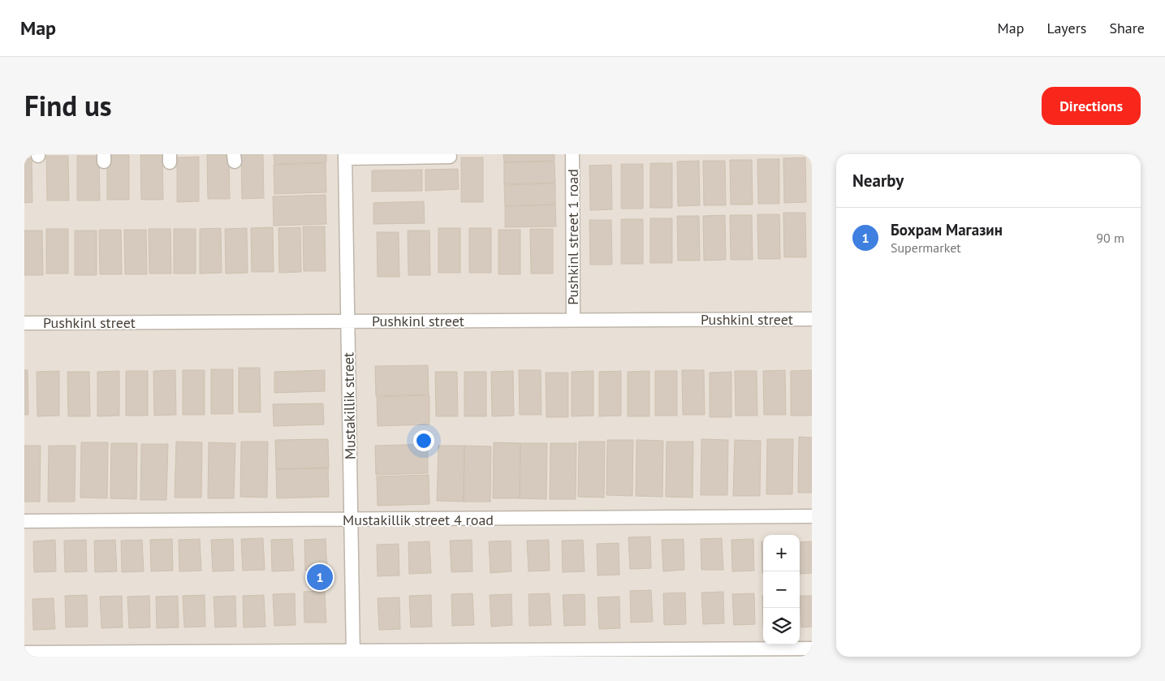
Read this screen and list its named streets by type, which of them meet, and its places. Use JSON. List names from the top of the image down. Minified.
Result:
{"streets":{"street":["Pushkinl street 1 road","Pushkinl street","Mustakillik street","Mustakillik street 4 road"]},"crossings":[["Pushkinl street 1 road","Pushkinl street"],["Pushkinl street","Mustakillik street"],["Mustakillik street","Mustakillik street 4 road"]],"page":{"header":"Map","nav":["Map","Layers","Share"],"title":"Find us","buttons":"Directions","heading":"Nearby","list":[{"mark":"1","name":"Бохрам Магазин","note":"Supermarket","value":"90 m"}],"map_buttons":["+","−"],"pins":"1"}}
